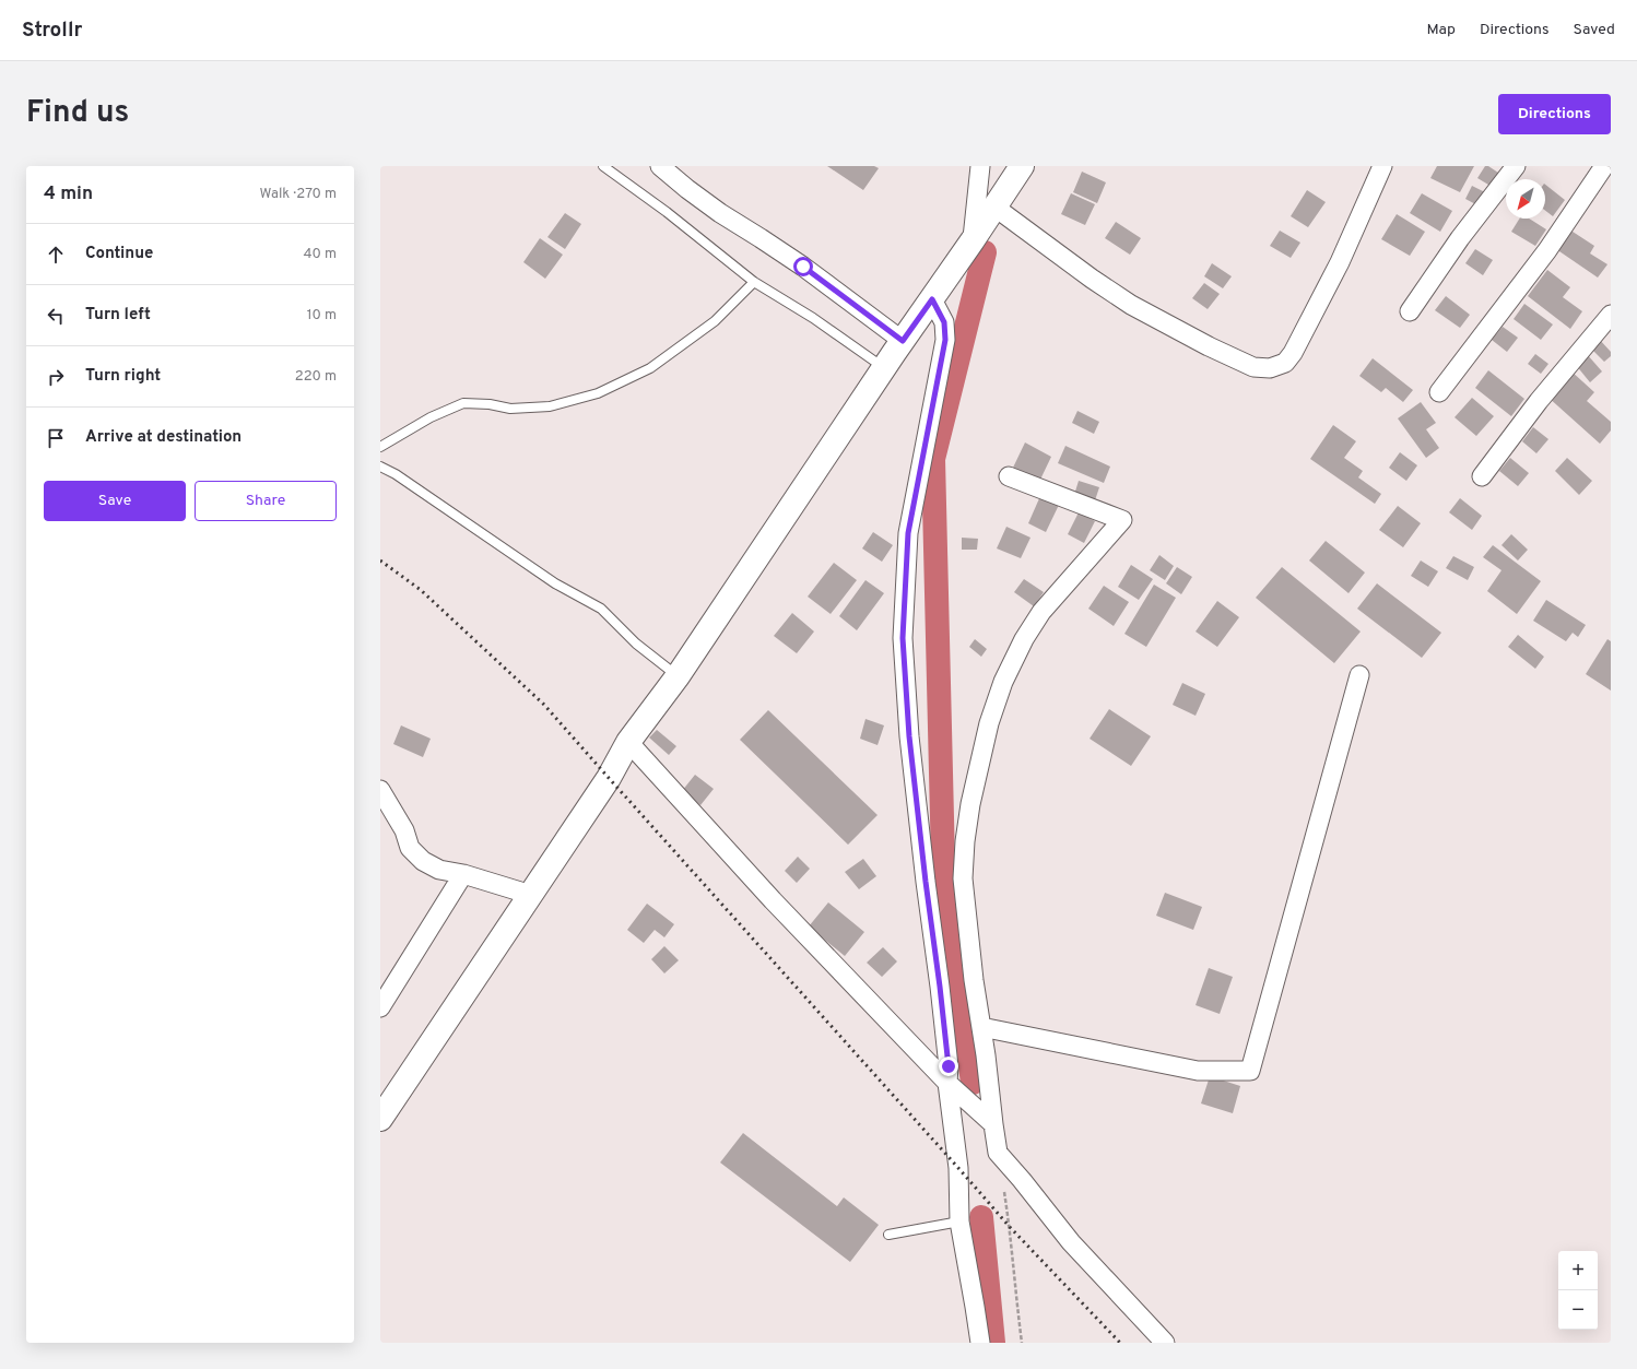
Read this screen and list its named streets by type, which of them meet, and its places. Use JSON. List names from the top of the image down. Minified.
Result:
{"north":"bottom left","page":{"header":"Strollr","nav":["Map","Directions","Saved"],"title":"Find us","buttons":["Directions",["Save","Share"]],"heading":["4 min","Walk · 270 m"],"list":[["Continue","40 m"],["Turn left","10 m"],["Turn right","220 m"],"Arrive at destination"],"map_buttons":["+","−"]}}
